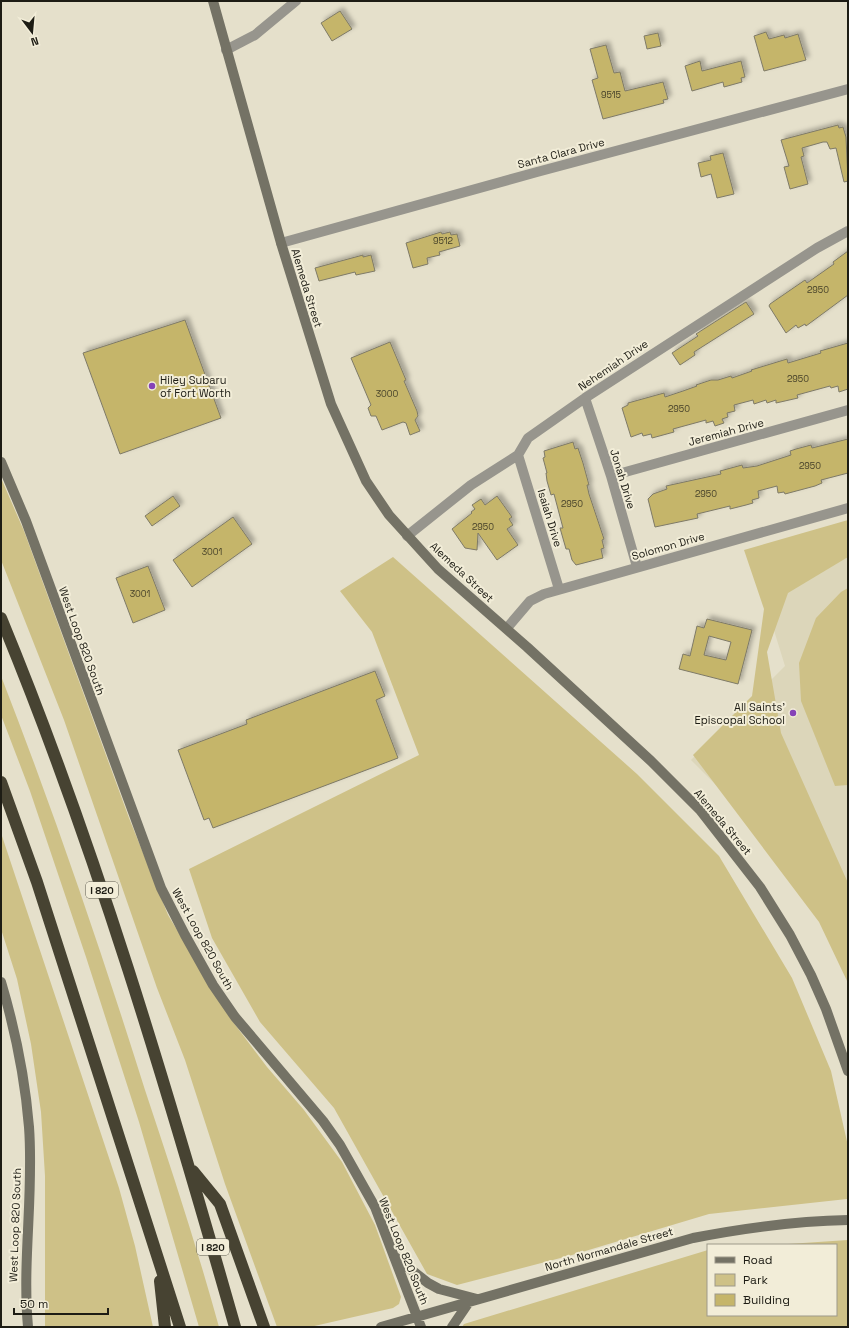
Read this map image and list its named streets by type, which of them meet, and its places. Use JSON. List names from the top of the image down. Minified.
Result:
{"streets":{"highway":["I 820"],"street":["Santa Clara Drive","Alemeda Street","Nehemiah Drive","Jeremiah Drive","Jonah Drive","Isaiah Drive","Solomon Drive","West Loop 820 South","North Normandale Street"]},"crossings":[["Santa Clara Drive","Alemeda Street"],["Alemeda Street","Nehemiah Drive"],["Alemeda Street","Solomon Drive"],["Nehemiah Drive","Jonah Drive"],["Nehemiah Drive","Isaiah Drive"],["Jeremiah Drive","Jonah Drive"],["Jonah Drive","Solomon Drive"],["Isaiah Drive","Solomon Drive"],["West Loop 820 South","North Normandale Street"]],"places":["Hiley Subaru of Fort Worth","All Saints' Episcopal School"],"house_numbers":["9515","9512","2950","2950","3000","2950","2950","2950","2950","2950","3001","3001"],"legend":["Road","Park","Building"],"scale_bar":"50 m","north":"bottom"}
